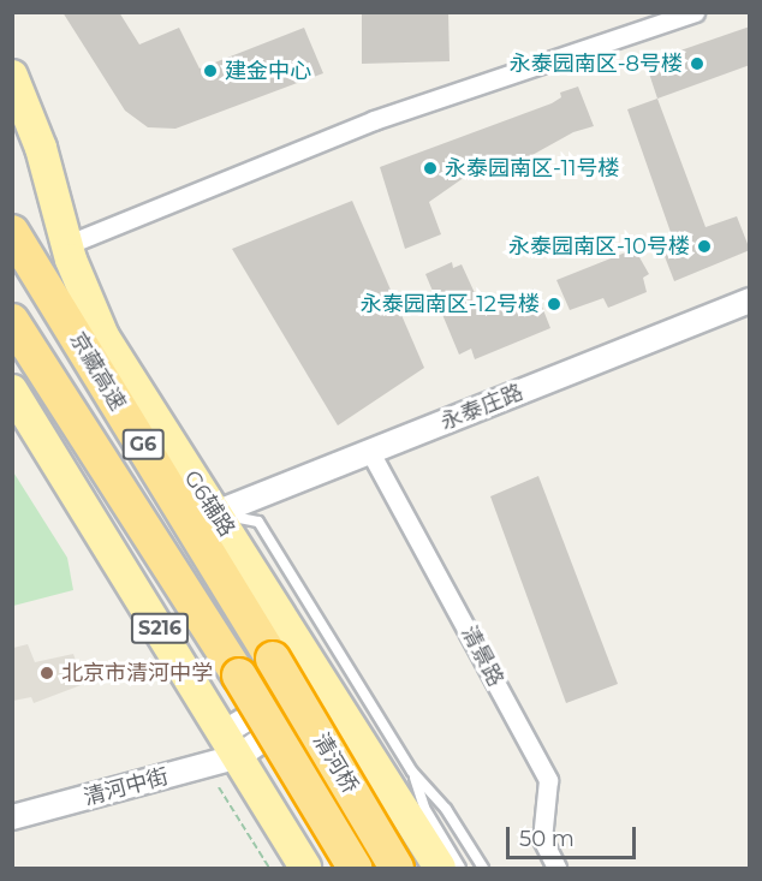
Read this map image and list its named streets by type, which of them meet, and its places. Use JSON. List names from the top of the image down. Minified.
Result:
{"streets":{"highway":["京藏高速","G6","清河桥"],"main road":["G6辅路","S216"],"street":["永泰庄路","清景路","清河中街"]},"crossings":[["京藏高速","清河桥"],["永泰庄路","G6辅路"],["永泰庄路","清景路"],["S216","清河中街"]],"places":["永泰园南区-8号楼","建金中心","永泰园南区-11号楼","永泰园南区-10号楼","永泰园南区-12号楼","北京市清河中学"],"scale_bar":"50 m"}
